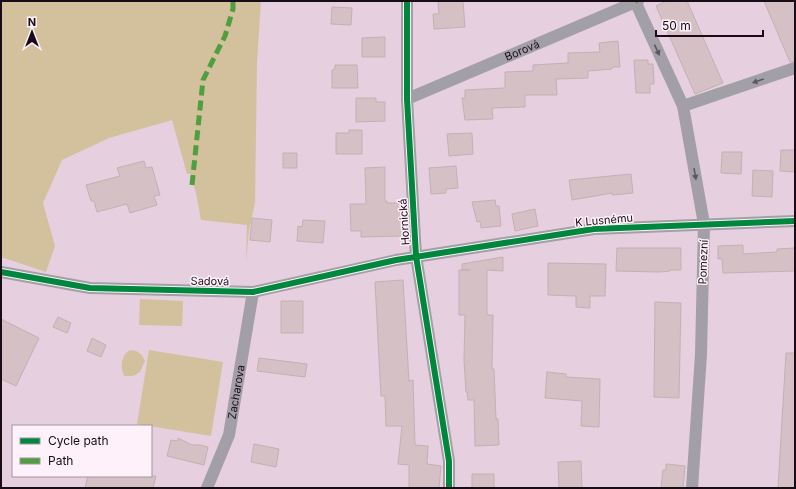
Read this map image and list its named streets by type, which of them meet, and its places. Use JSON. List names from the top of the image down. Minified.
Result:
{"streets":{"street":["Borová","K Lusnému","Hornická","Pomezní","Sadová","Zacharova"]},"crossings":[["Borová","Hornická"],["Borová","Pomezní"],["K Lusnému","Hornická"],["K Lusnému","Pomezní"],["K Lusnému","Sadová"],["Hornická","Sadová"],["Sadová","Zacharova"]],"one_way":["Pomezní"],"legend":["Cycle path","Path"],"scale_bar":"50 m","north":"top"}
